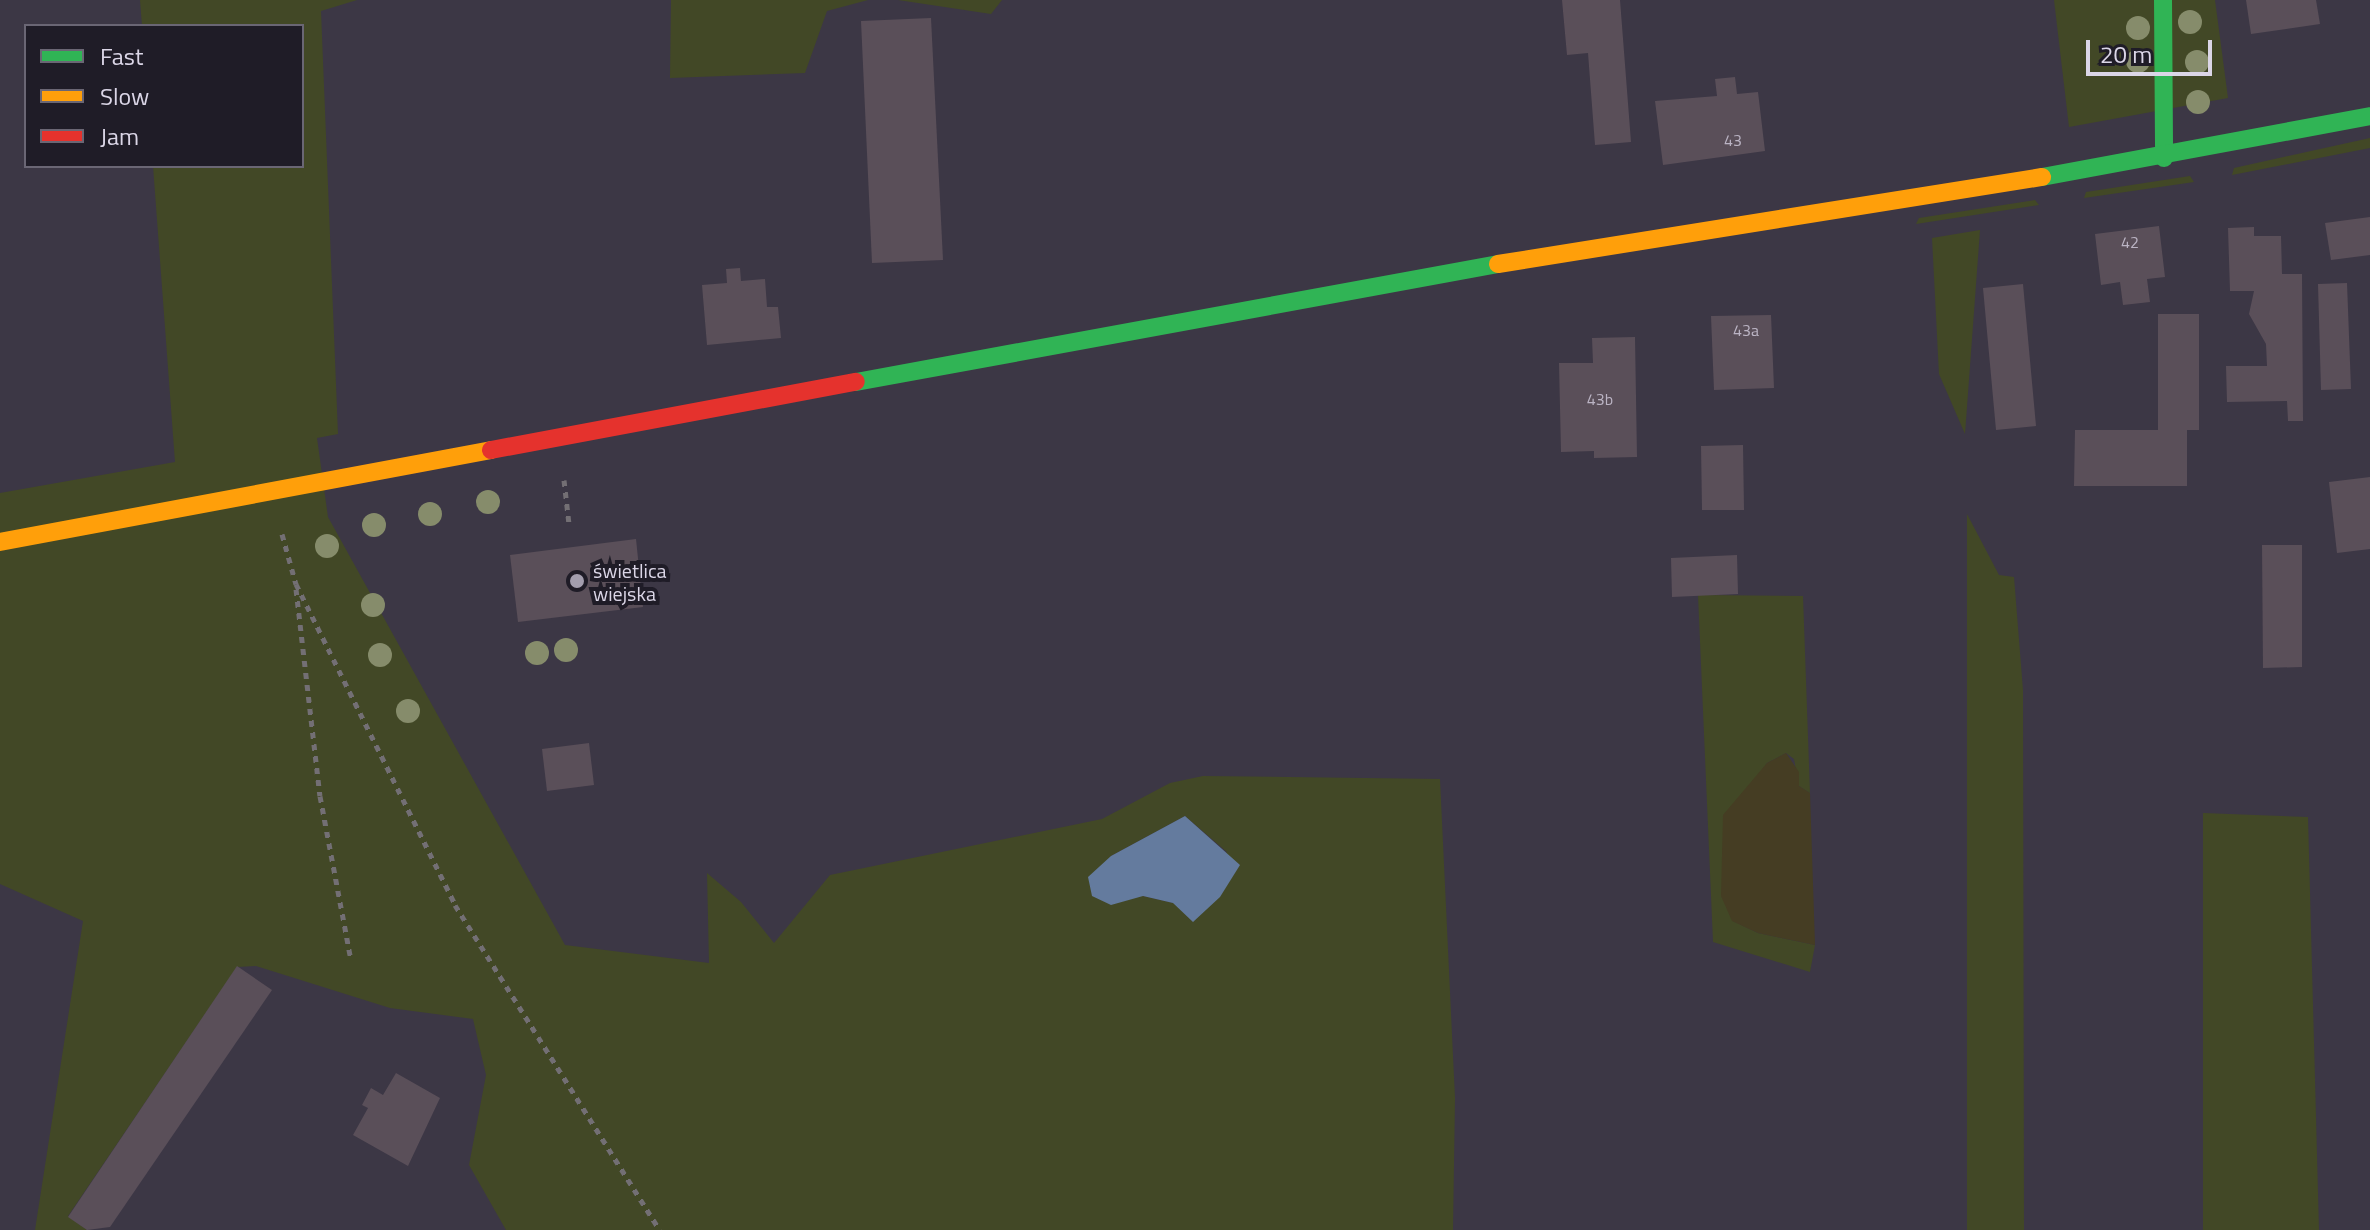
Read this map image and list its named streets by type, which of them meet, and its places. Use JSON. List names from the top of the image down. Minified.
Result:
{"places":["świetlica wiejska"],"house_numbers":["43","42","43a","43b"],"legend":["Fast","Slow","Jam"],"scale_bar":"20 m"}
